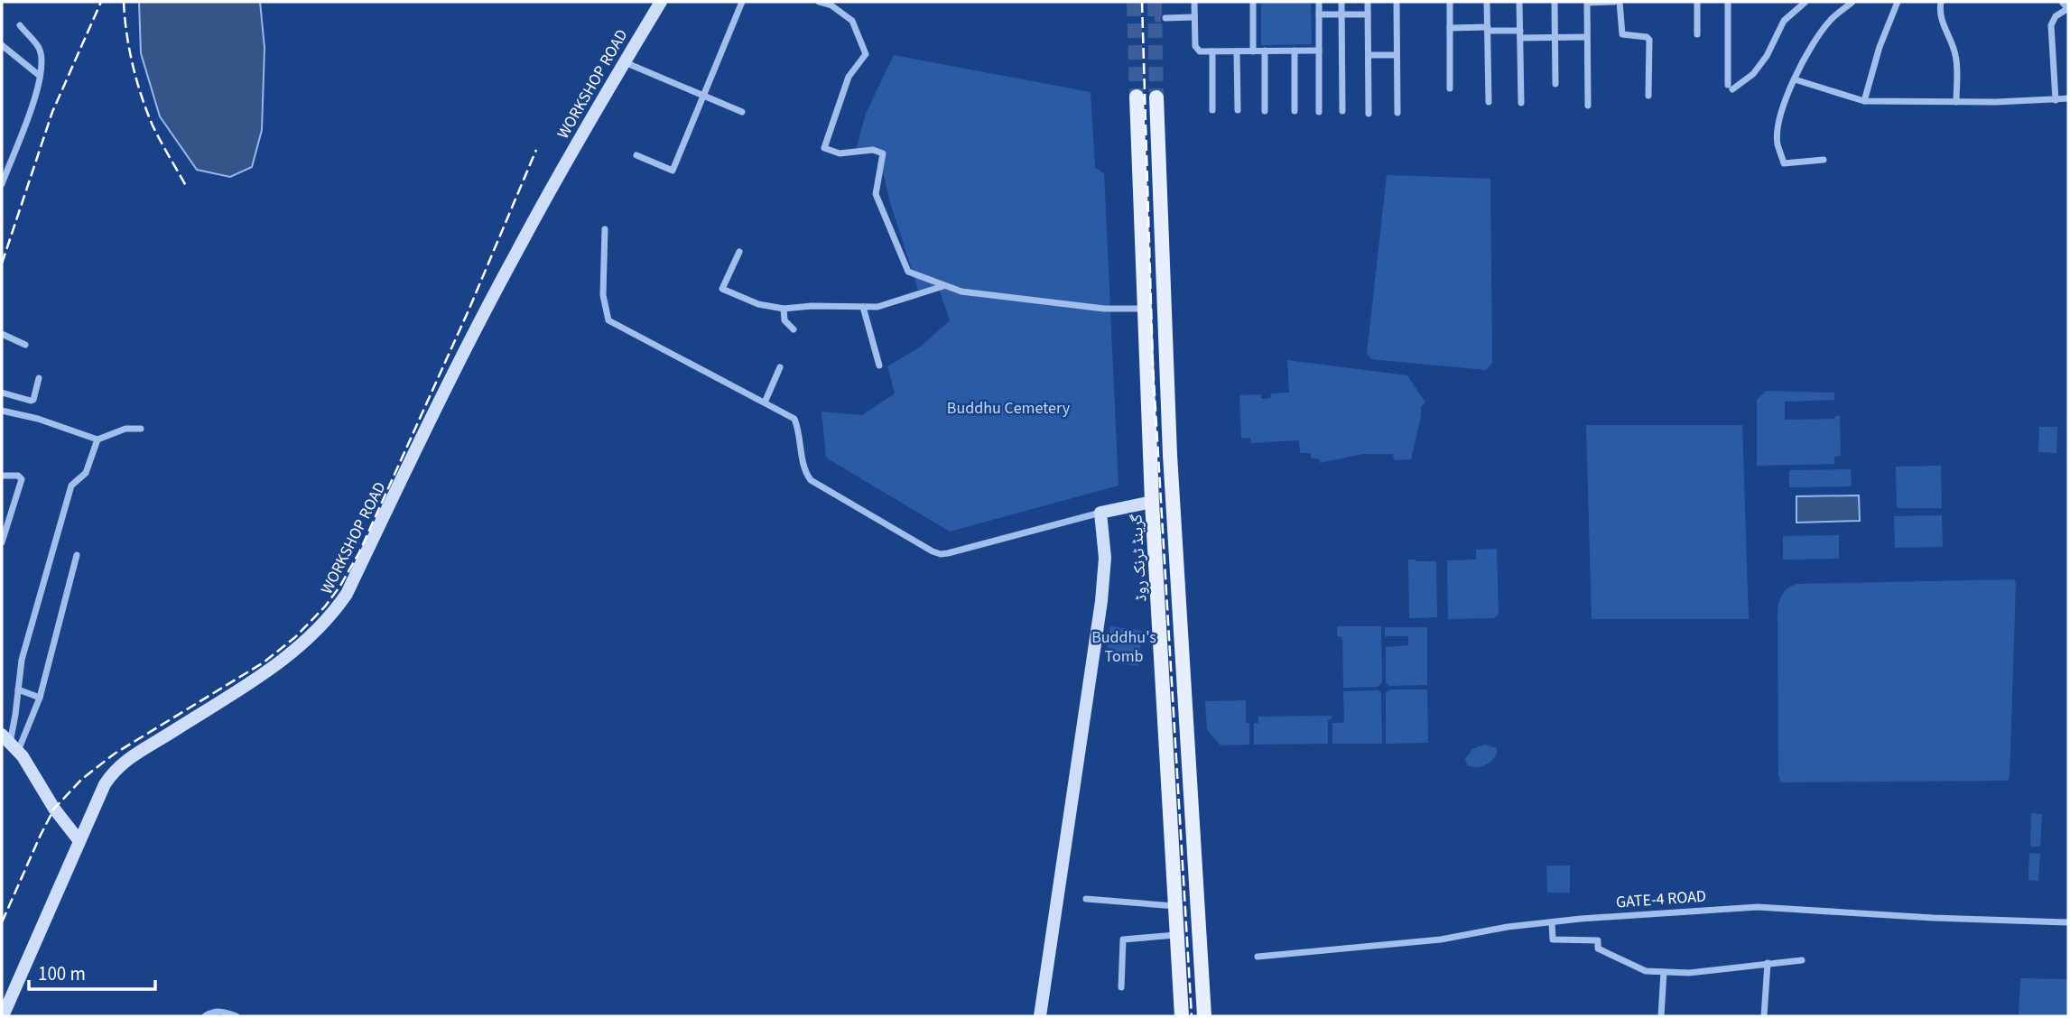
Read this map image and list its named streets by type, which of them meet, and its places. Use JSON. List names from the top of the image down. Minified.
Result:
{"streets":{"main road":["WORKSHOP ROAD","گرینڈ ٹرنک روڈ"],"street":["GATE-4 ROAD"]},"parks":["Buddhu Cemetery","Buddhu's Tomb"],"scale_bar":"100 m"}
